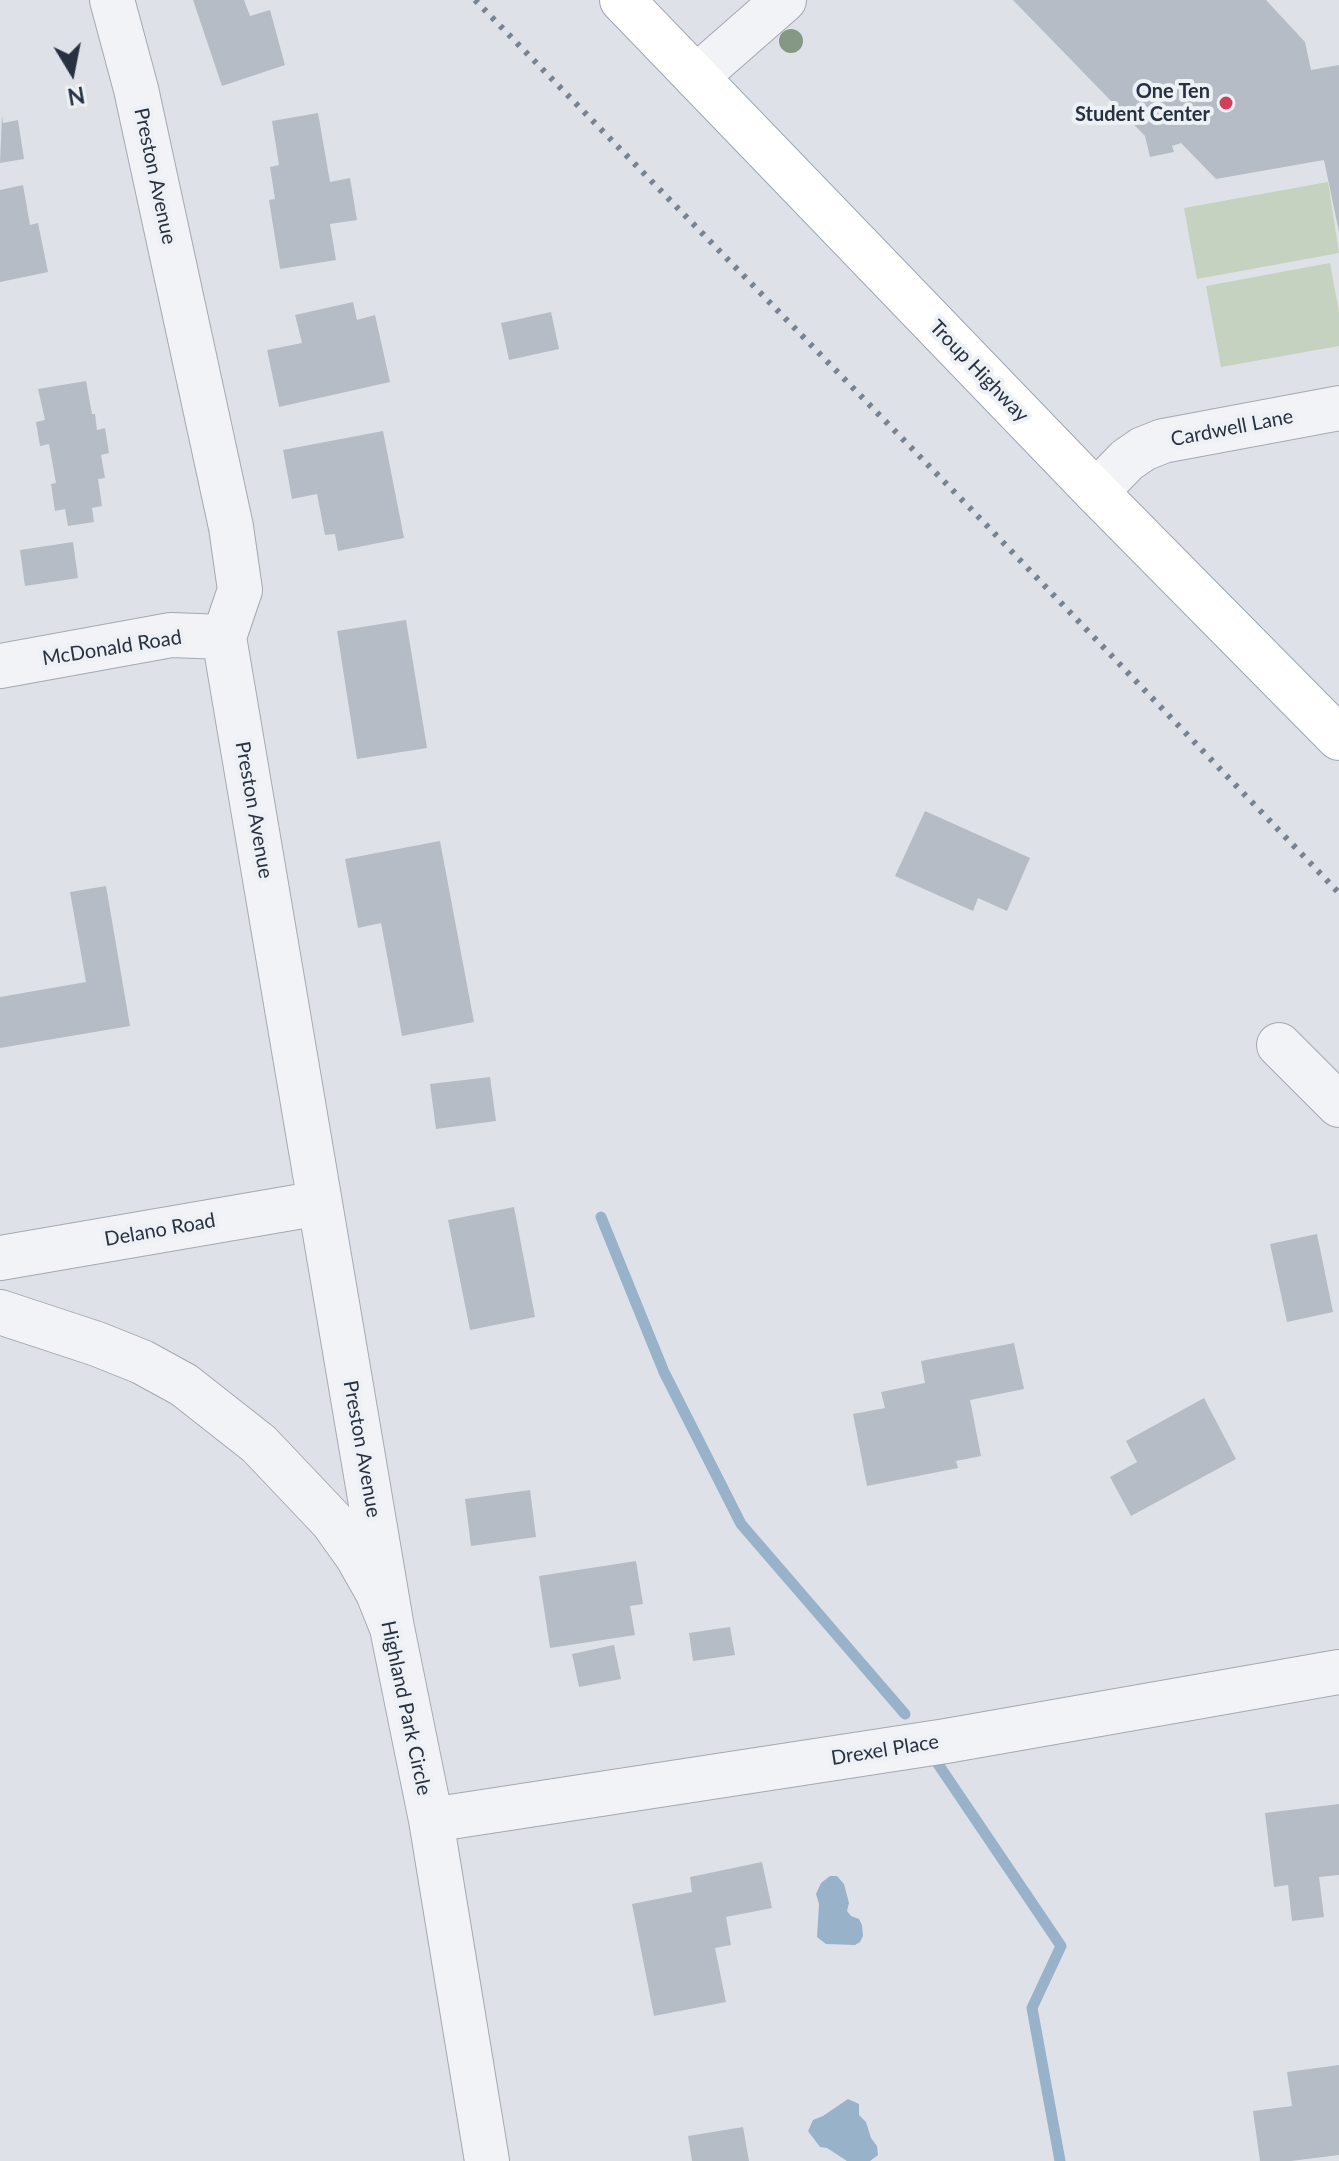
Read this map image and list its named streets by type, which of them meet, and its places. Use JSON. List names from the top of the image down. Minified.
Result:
{"streets":{"main road":["Troup Highway"],"street":["Preston Avenue","Cardwell Lane","McDonald Road","Delano Road","Highland Park Circle","Drexel Place"]},"crossings":[["Preston Avenue","McDonald Road"],["Preston Avenue","Delano Road"],["Preston Avenue","Highland Park Circle"],["Troup Highway","Cardwell Lane"],["Highland Park Circle","Drexel Place"]],"places":["One Ten Student Center"],"north":"bottom"}
